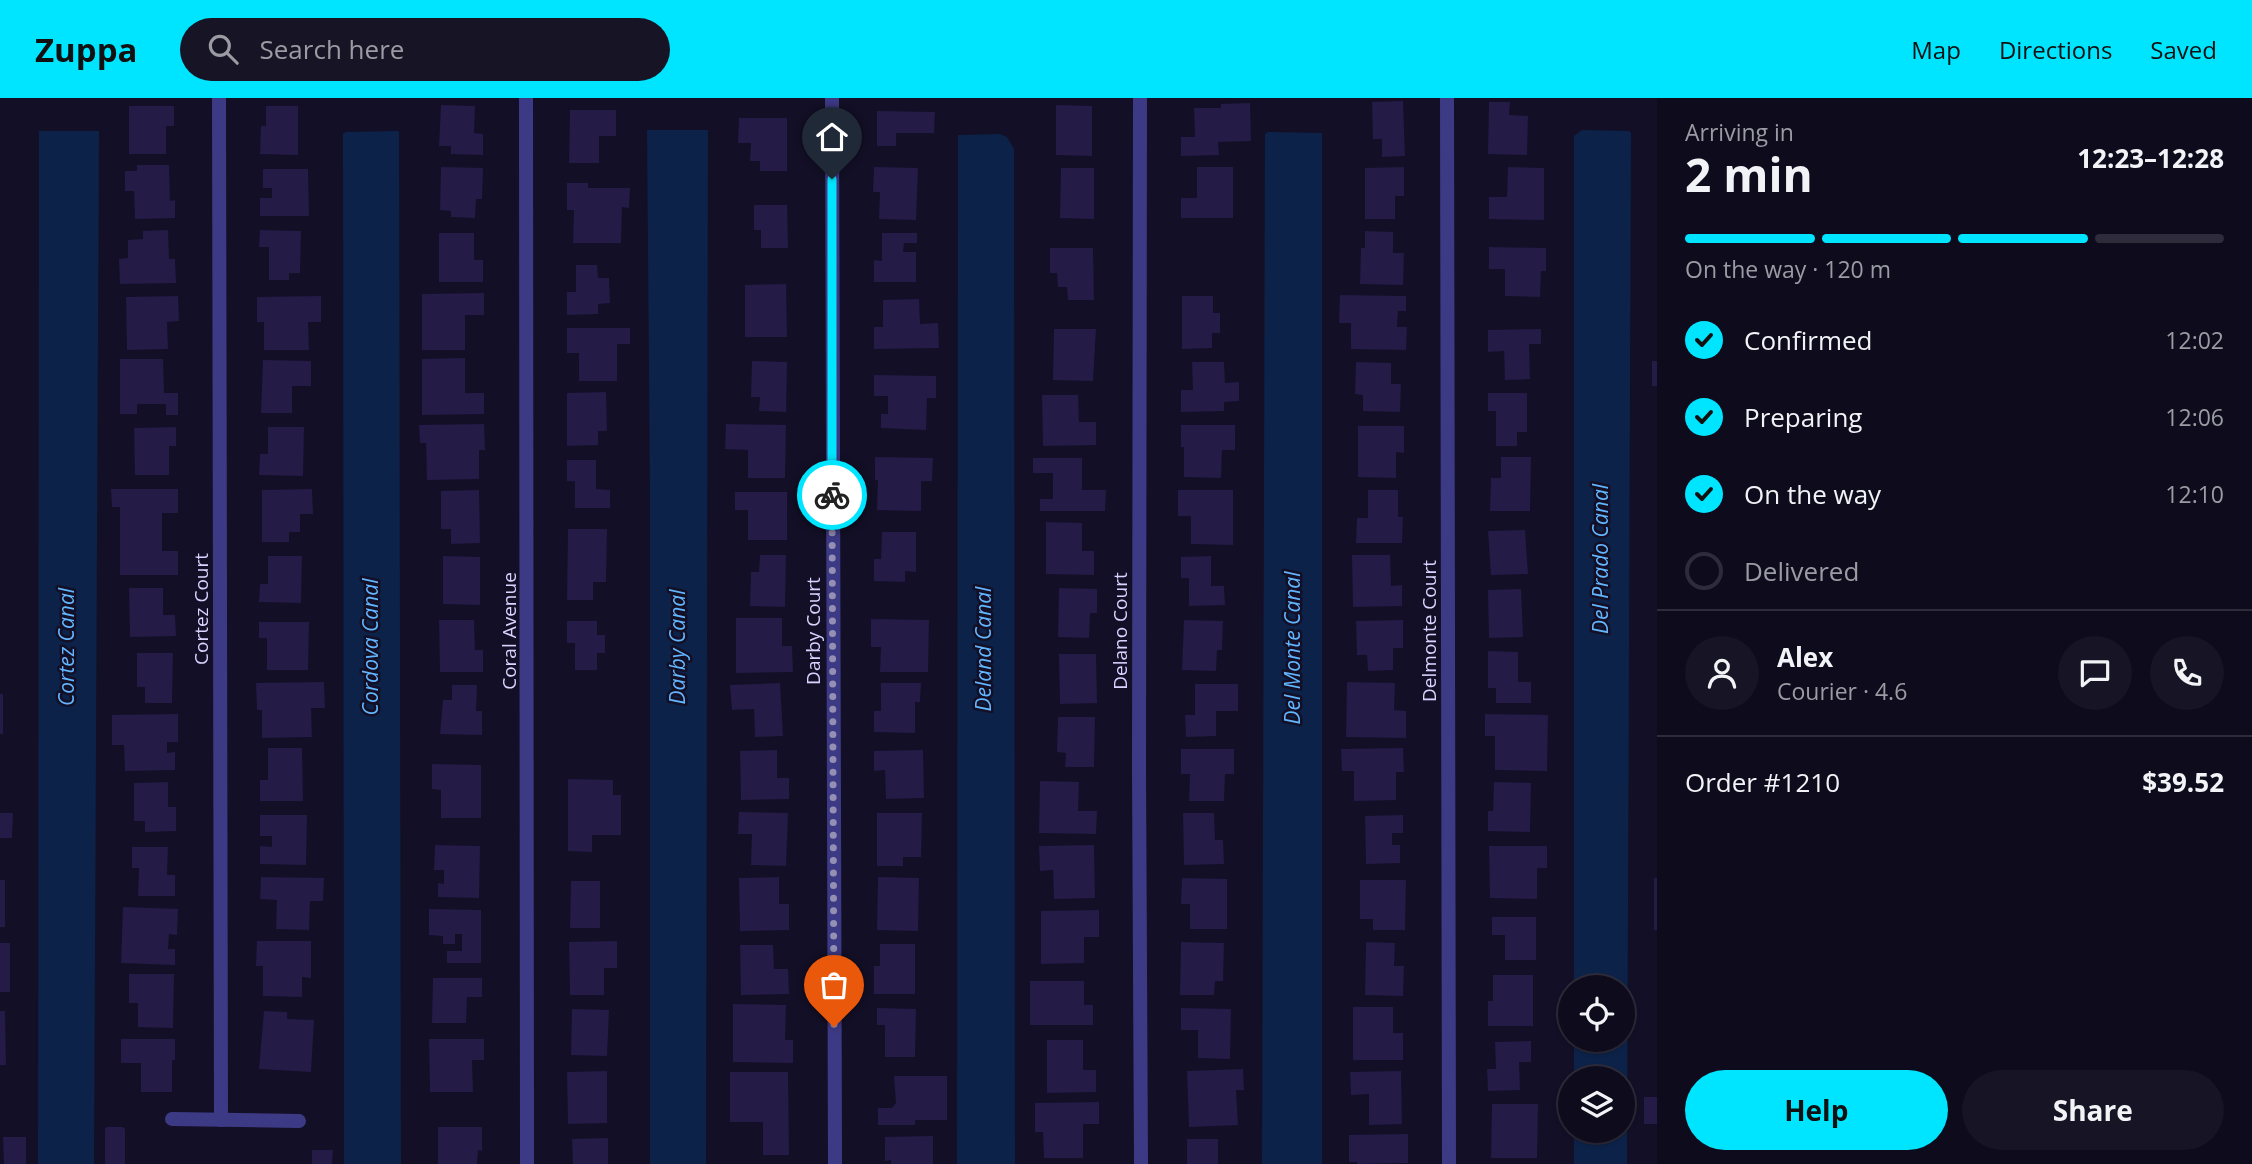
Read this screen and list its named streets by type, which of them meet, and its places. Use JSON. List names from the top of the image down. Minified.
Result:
{"streets":{"street":["Cortez Court","Coral Avenue","Darby Court","Delano Court","Delmonte Court"]},"water":["Del Prado Canal","Cortez Canal","Cordova Canal","Darby Canal","Del Monte Canal","Deland Canal"],"page":{"header":"Zuppa","search":"Search here","nav":["Map","Directions","Saved"],"heading":["2 min","Arriving in","12:23–12:28"],"panel":["Alex","Courier · 4.6","Order #1210","$39.52"],"bar":"On the way · 120 m","list":[["Confirmed","12:02"],["Preparing","12:06"],["On the way","12:10"],"Delivered"],"buttons":["Help","Share"]}}
